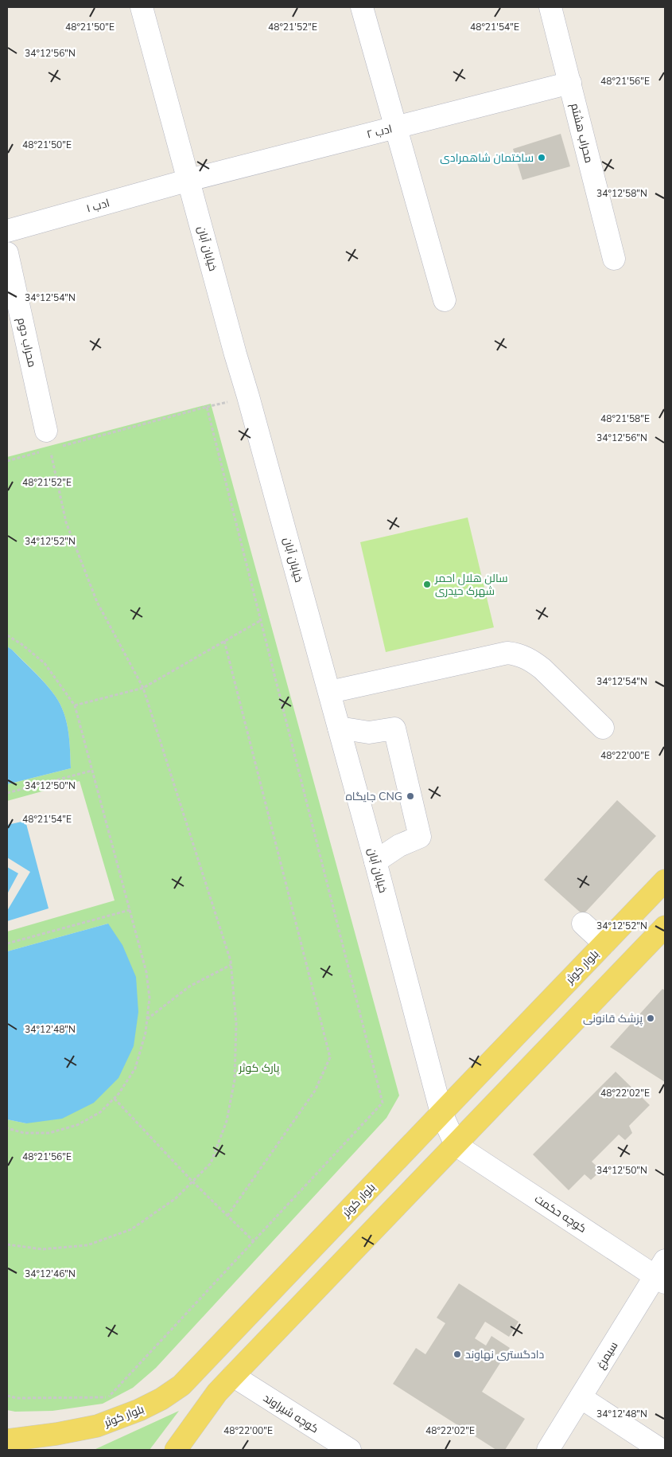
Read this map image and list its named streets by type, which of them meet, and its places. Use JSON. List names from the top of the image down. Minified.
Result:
{"streets":{"main road":["بلوار کوثر"],"street":["ادب ۲","محراب هشتم","ادب ۱","خیابان آبان","محراب دوم","کوچه حکمت","سیمرغ","کوچه شیراوند"]},"crossings":[["ادب ۲","محراب هشتم"],["ادب ۲","ادب ۱"],["ادب ۲","خیابان آبان"],["ادب ۱","خیابان آبان"],["خیابان آبان","بلوار کوثر"],["خیابان آبان","کوچه حکمت"],["کوچه حکمت","سیمرغ"]],"parks":["پارک کوثر"],"places":["ساختمان شاهمرادی","سالن هلال احمر شهرک حیدری","جایگاه CNG","پزشک قانونی","دادگستری نهاوند"],"coordinates":["48°21'50\"E","48°21'52\"E","48°21'54\"E","34°12'56\"N","48°21'56\"E","34°12'58\"N","34°12'54\"N","48°21'58\"E","34°12'52\"N","48°22'00\"E","34°12'50\"N","34°12'48\"N","48°22'02\"E","34°12'46\"N"]}
